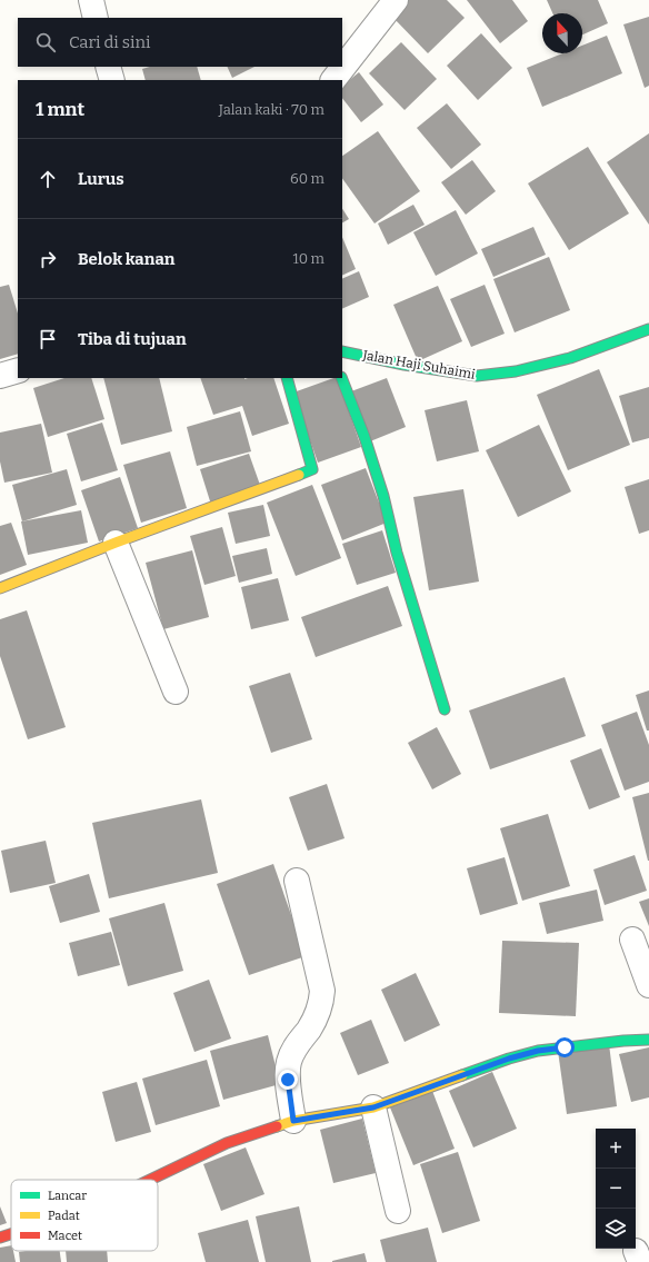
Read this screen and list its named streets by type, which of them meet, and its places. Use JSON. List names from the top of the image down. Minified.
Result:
{"streets":{"street":["Jalan Haji Suhaimi"]},"legend":["Lancar","Padat","Macet"],"north":"top","page":{"search":"Cari di sini","heading":["1 mnt","Jalan kaki · 70 m"],"list":[["Lurus","60 m"],["Belok kanan","10 m"],"Tiba di tujuan"],"map_buttons":["+","−"]}}
